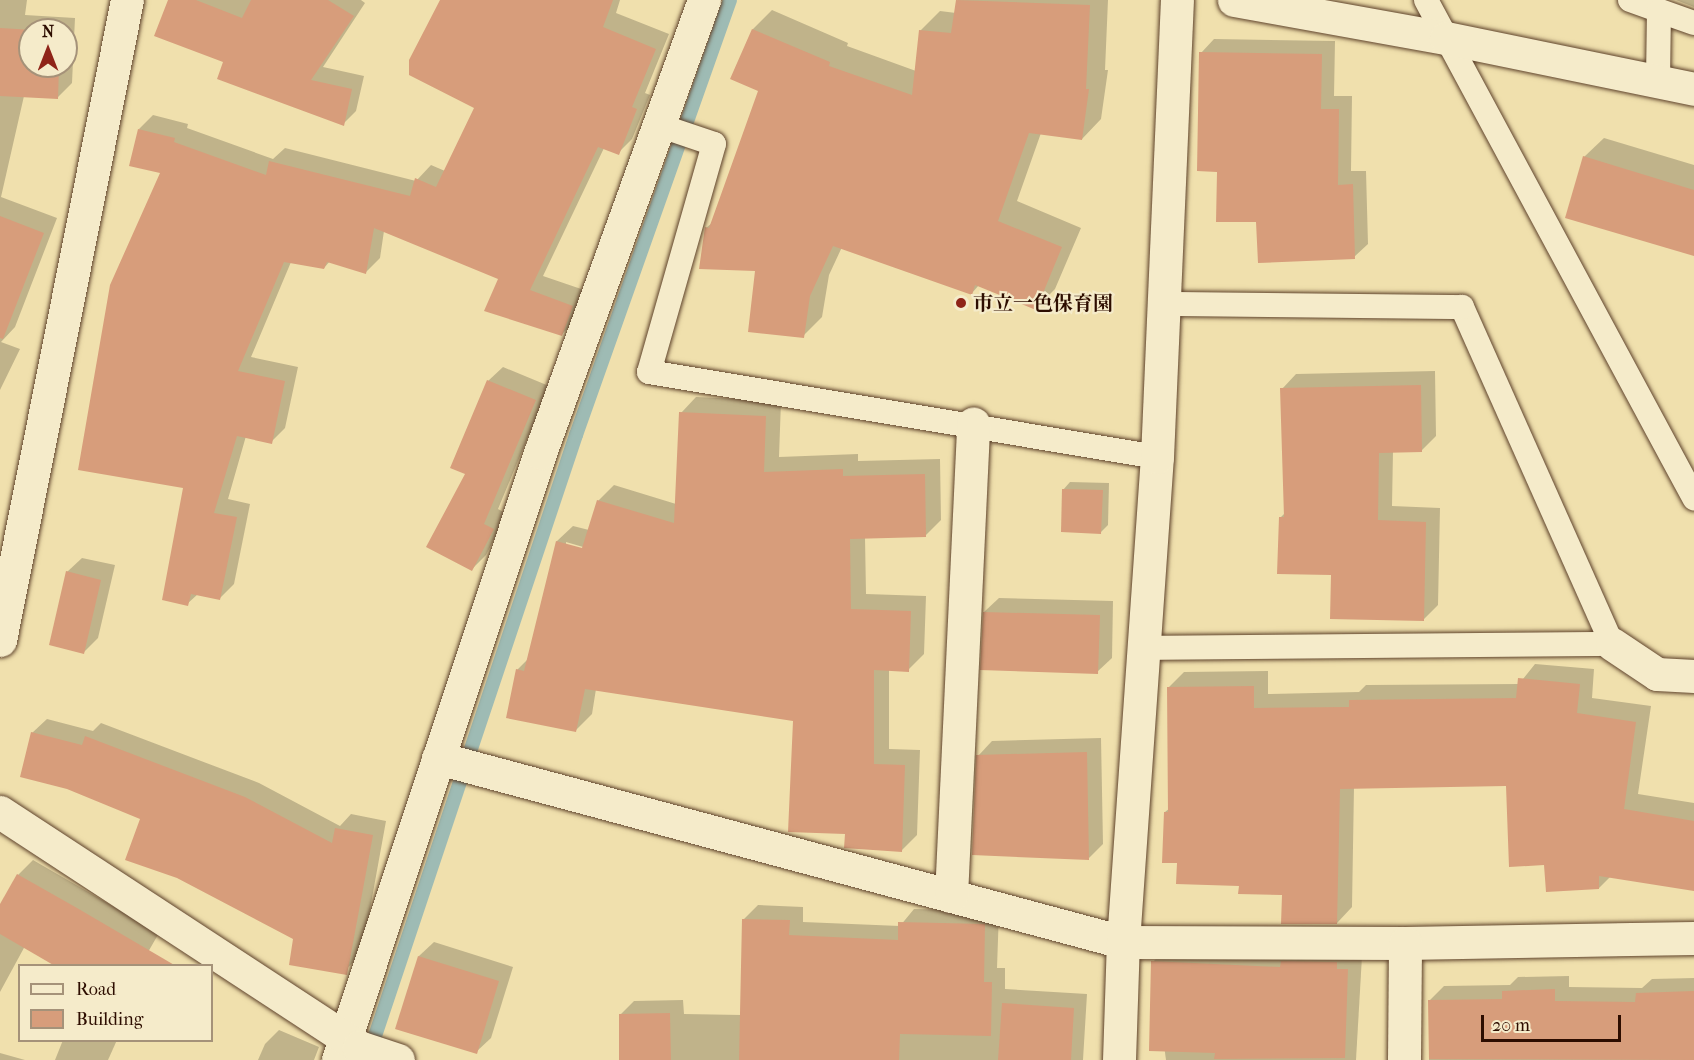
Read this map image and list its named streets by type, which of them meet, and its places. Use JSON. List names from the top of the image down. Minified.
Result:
{"places":["市立一色保育園"],"legend":["Road","Building"],"scale_bar":"20 m","north":"top"}
